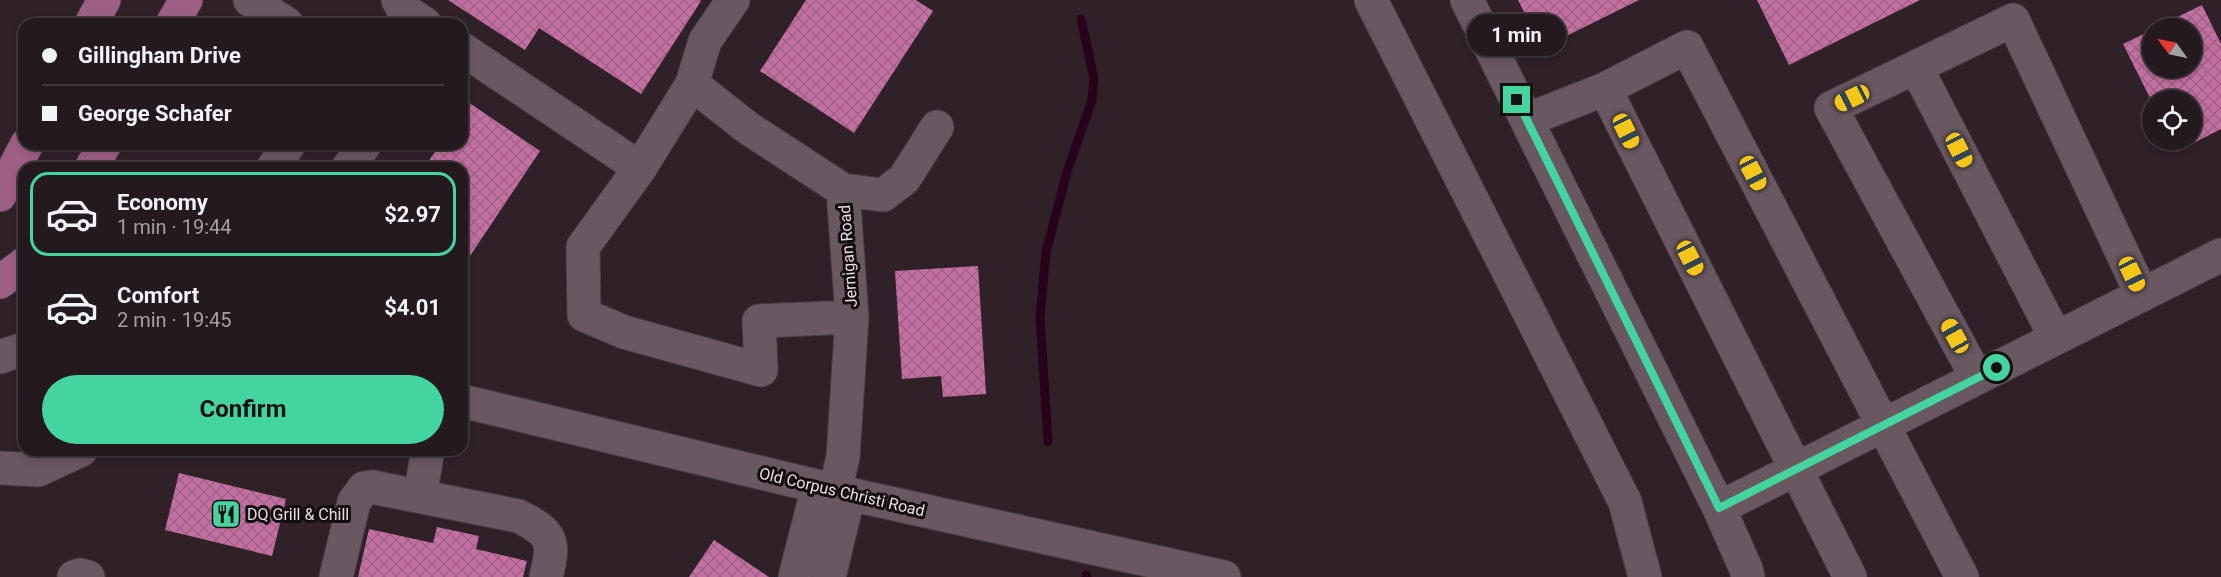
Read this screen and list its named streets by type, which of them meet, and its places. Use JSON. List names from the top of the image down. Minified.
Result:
{"streets":{"street":["Jernigan Road","Old Corpus Christi Road"]},"crossings":[["Jernigan Road","Old Corpus Christi Road"]],"places":{"restaurant":["DQ Grill & Chill"]},"north":"top left","page":{"bubble":"1 min","banner":["Gillingham Drive","George Schafer"],"list":[{"name":"Economy","note":"1 min · 19:44","value":"$2.97"},{"name":"Comfort","note":"2 min · 19:45","value":"$4.01"}],"buttons":"Confirm"}}
